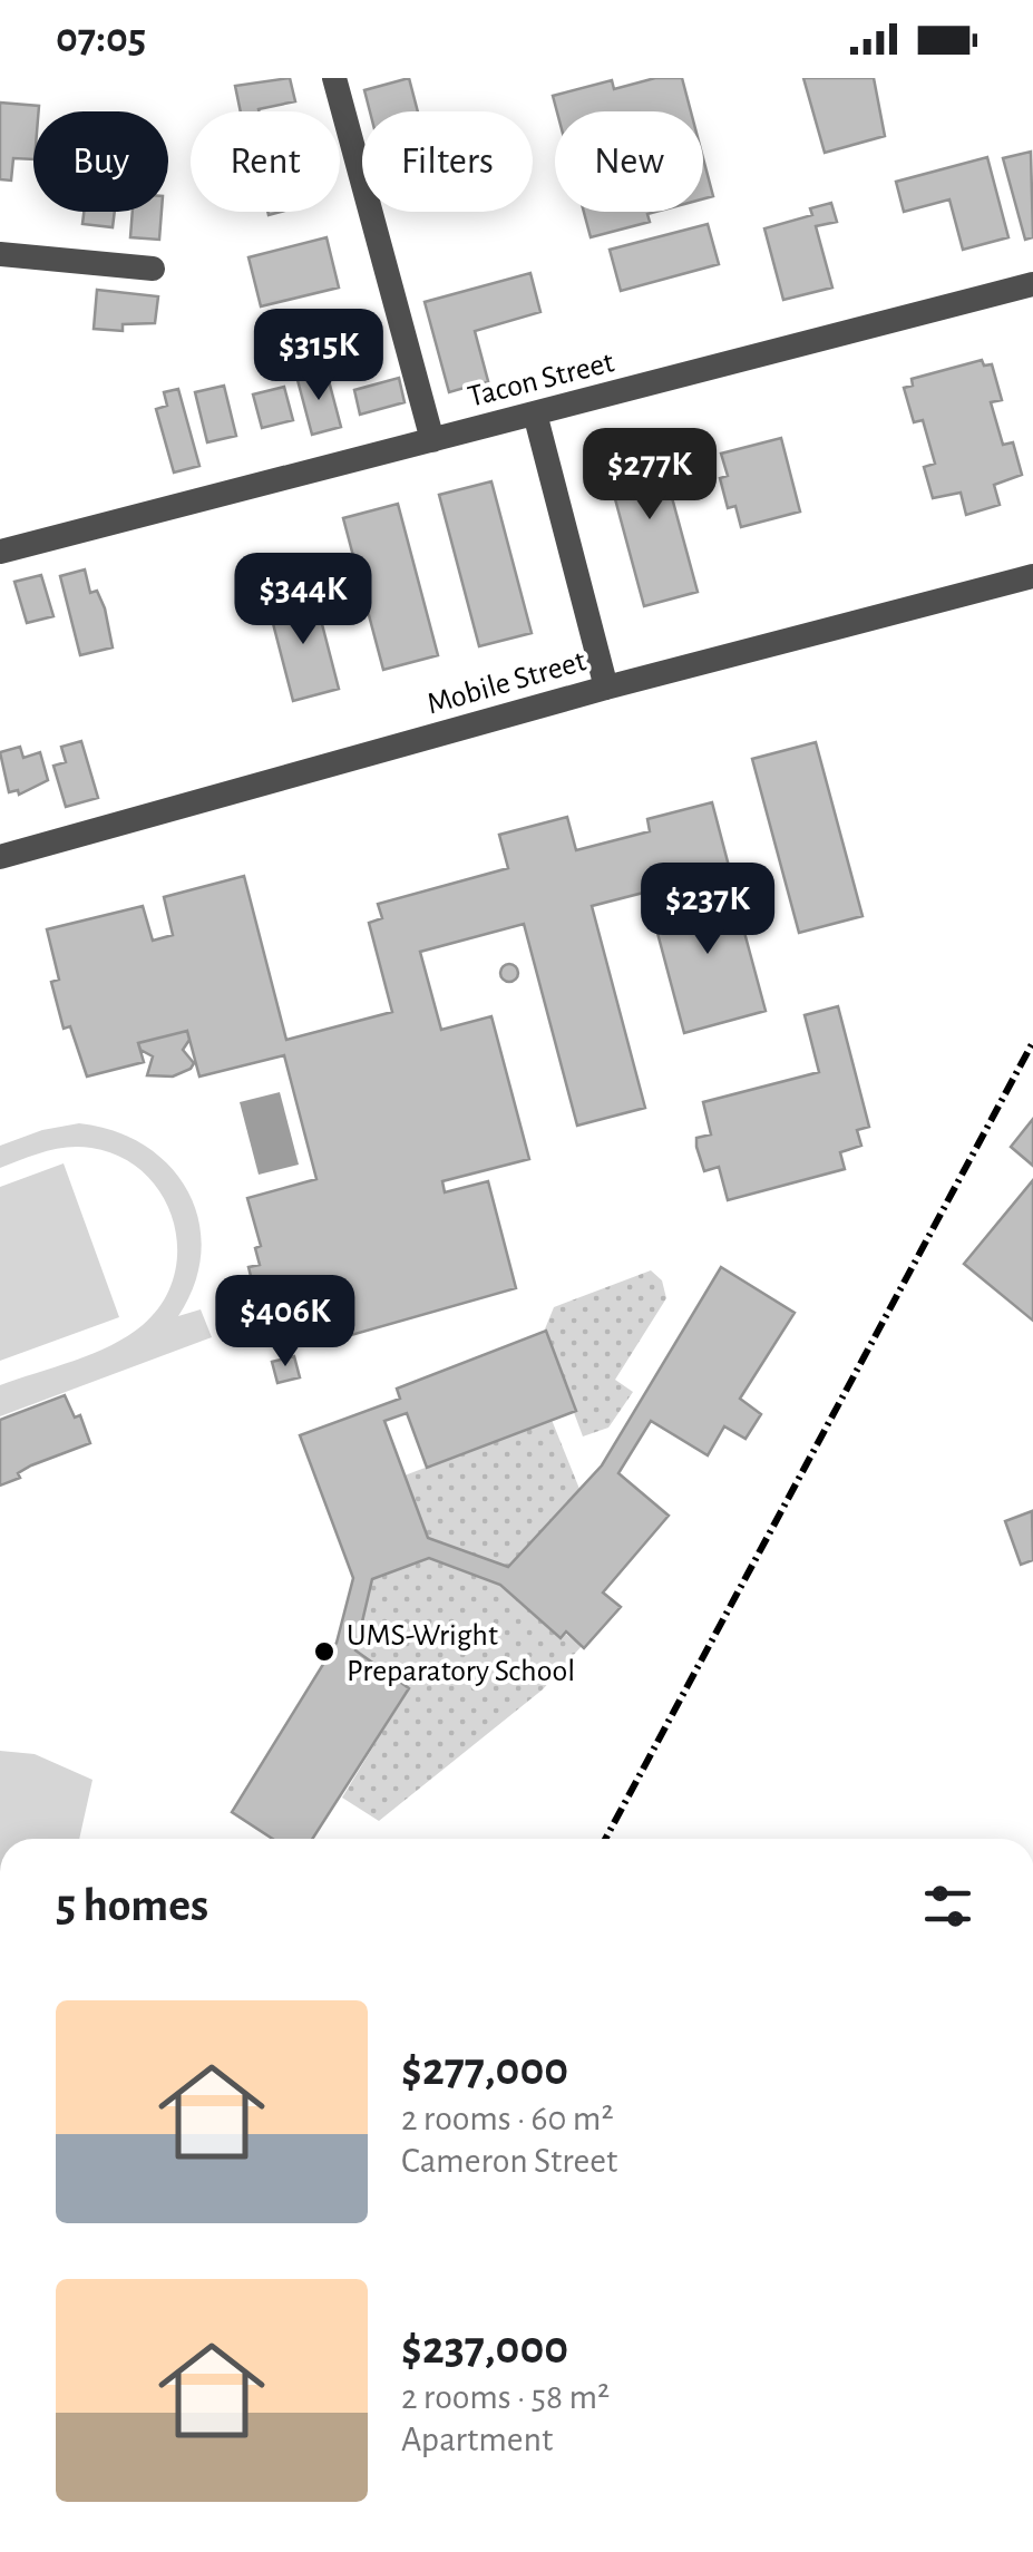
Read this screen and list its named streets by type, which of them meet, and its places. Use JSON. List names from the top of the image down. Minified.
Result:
{"streets":{"street":["Tacon Street","Mobile Street"]},"places":["UMS-Wright Preparatory School"],"page":{"status":"07:05","chip":["Buy","Rent","Filters","New"],"price":["$315K","$277K","$344K","$237K","$406K"],"heading":"5 homes","list":[{"name":"$277,000","note":"2 rooms · 60 m² · Cameron Street"},{"name":"$237,000","note":"2 rooms · 58 m² · Apartment"}]}}
